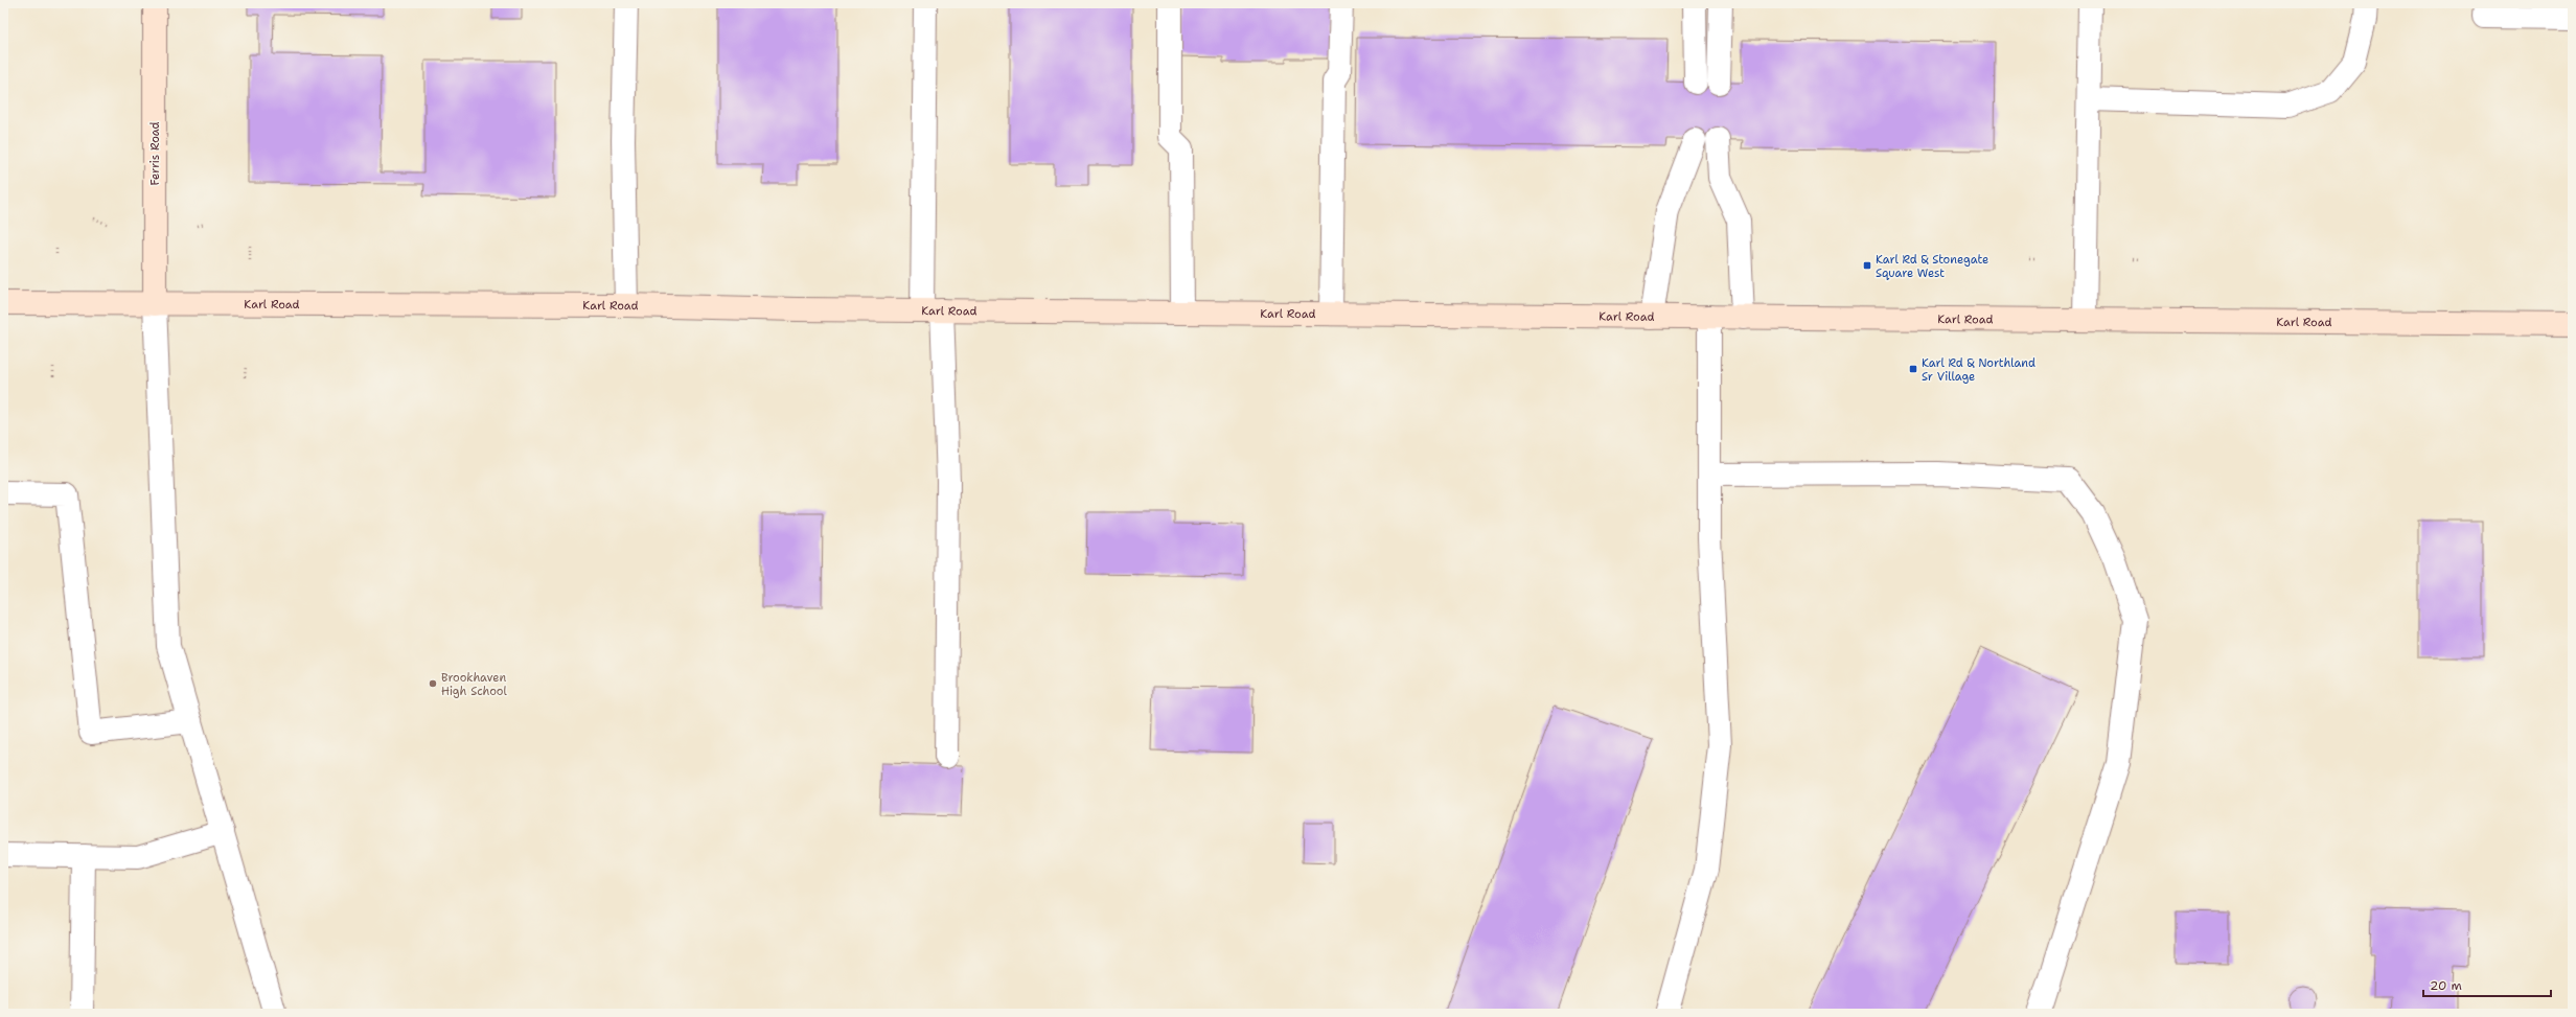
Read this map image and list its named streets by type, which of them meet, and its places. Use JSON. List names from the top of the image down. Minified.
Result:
{"streets":{"main road":["Ferris Road","Karl Road"]},"crossings":[["Ferris Road","Karl Road"]],"places":{"transit":["Karl Rd & Stonegate Square West","Karl Rd & Northland Sr Village"],"other":["Brookhaven High School"]},"scale_bar":"20 m"}
